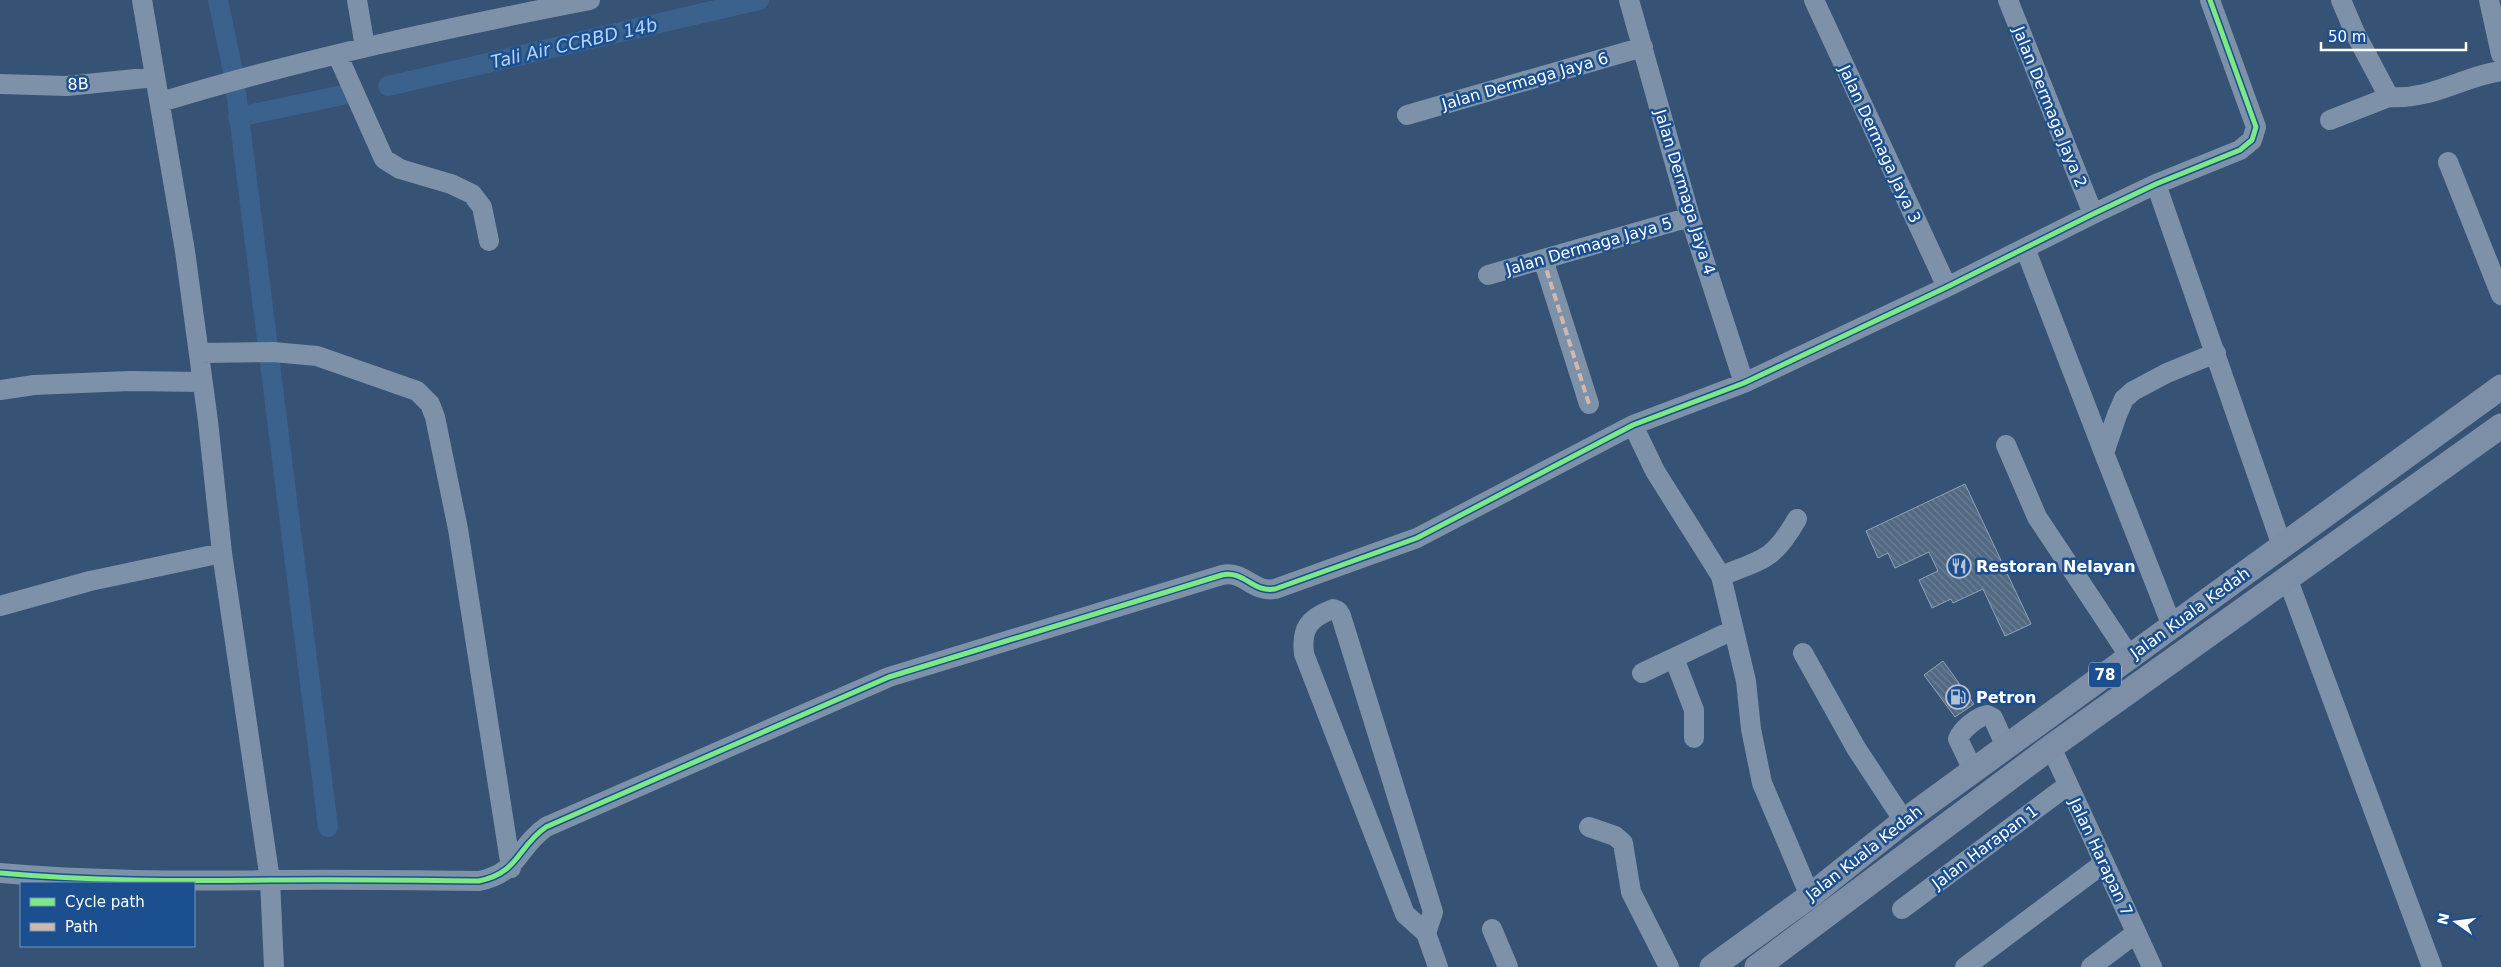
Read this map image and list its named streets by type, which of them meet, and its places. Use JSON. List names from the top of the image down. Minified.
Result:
{"streets":{"main road":["Jalan Kuala Kedah","78"],"street":["Jalan Dermaga Jaya 6","8B","Jalan Dermaga Jaya 2","Jalan Dermaga Jaya 3","Jalan Dermaga Jaya 4","Jalan Dermaga Jaya 5","Jalan Harapan 1","Jalan Harapan 7"]},"crossings":[["Jalan Dermaga Jaya 6","Jalan Dermaga Jaya 4"],["Jalan Dermaga Jaya 4","Jalan Dermaga Jaya 5"],["Jalan Kuala Kedah","Jalan Harapan 7"],["Jalan Harapan 1","Jalan Harapan 7"]],"water":["Tali Air CCRBD 14b"],"places":{"restaurant":["Restoran Nelayan"],"fuel station":["Petron"]},"legend":["Cycle path","Path"],"scale_bar":"50 m","north":"left"}
